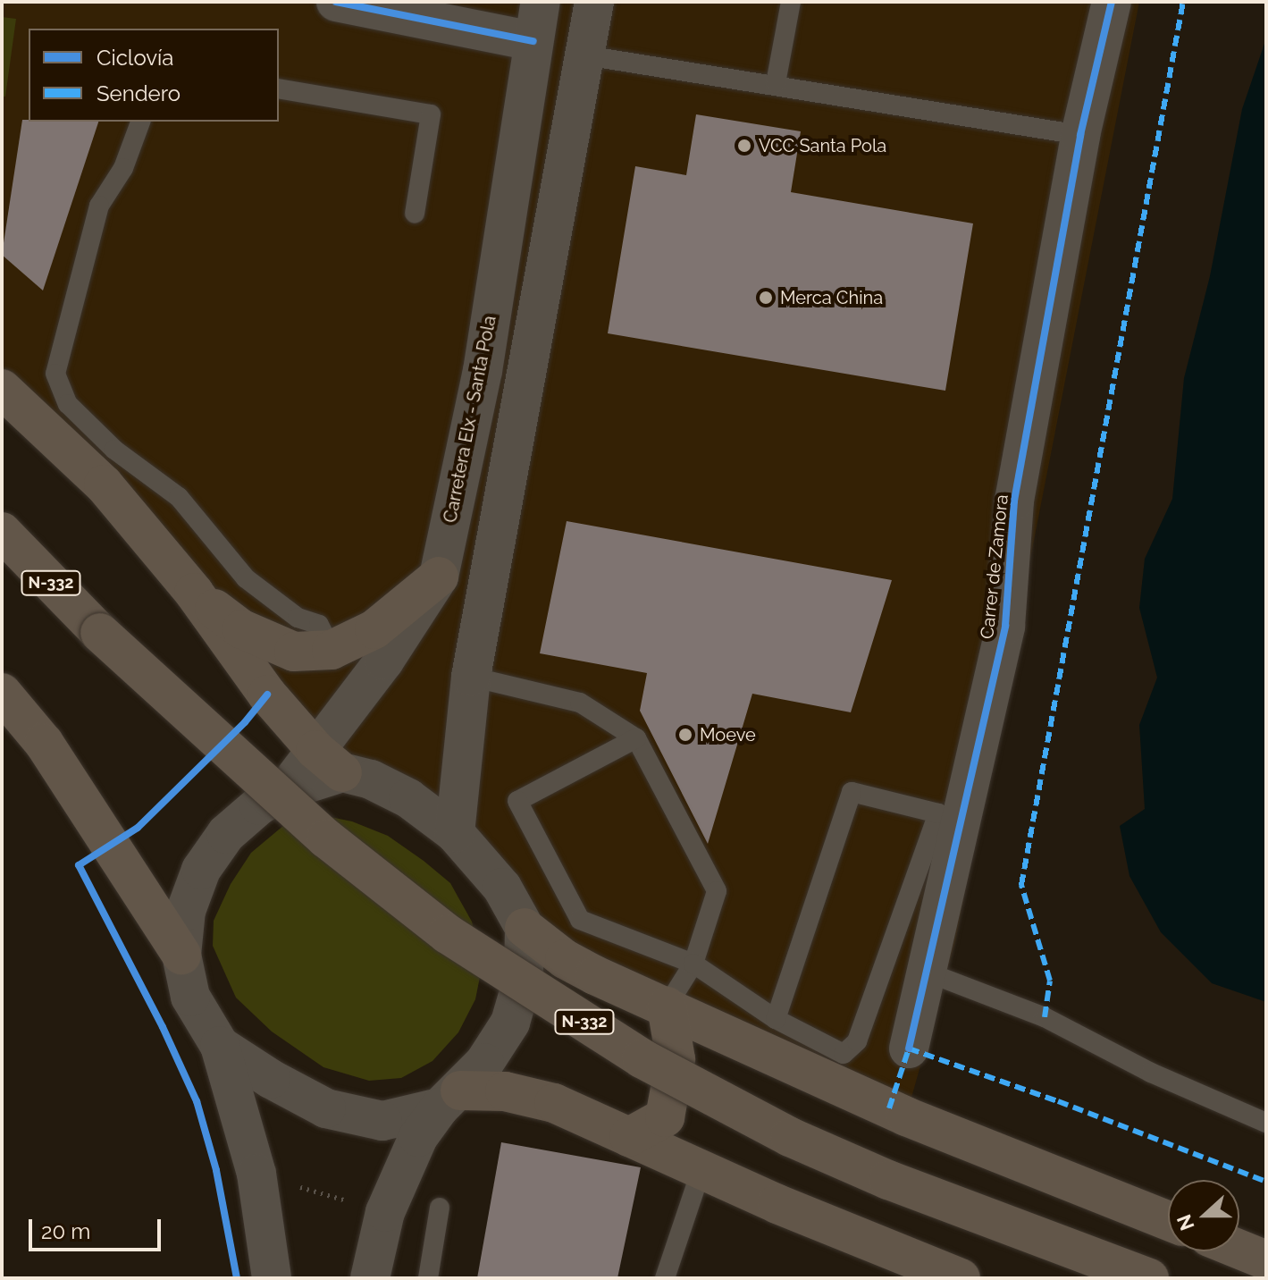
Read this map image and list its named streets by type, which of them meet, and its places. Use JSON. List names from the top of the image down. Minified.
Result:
{"streets":{"highway":["N-332"],"main road":["Carretera Elx - Santa Pola","Carrer de Zamora"]},"places":["VCC Santa Pola","Merca China","Moeve"],"legend":["Ciclovía","Sendero"],"scale_bar":"20 m","north":"left"}
